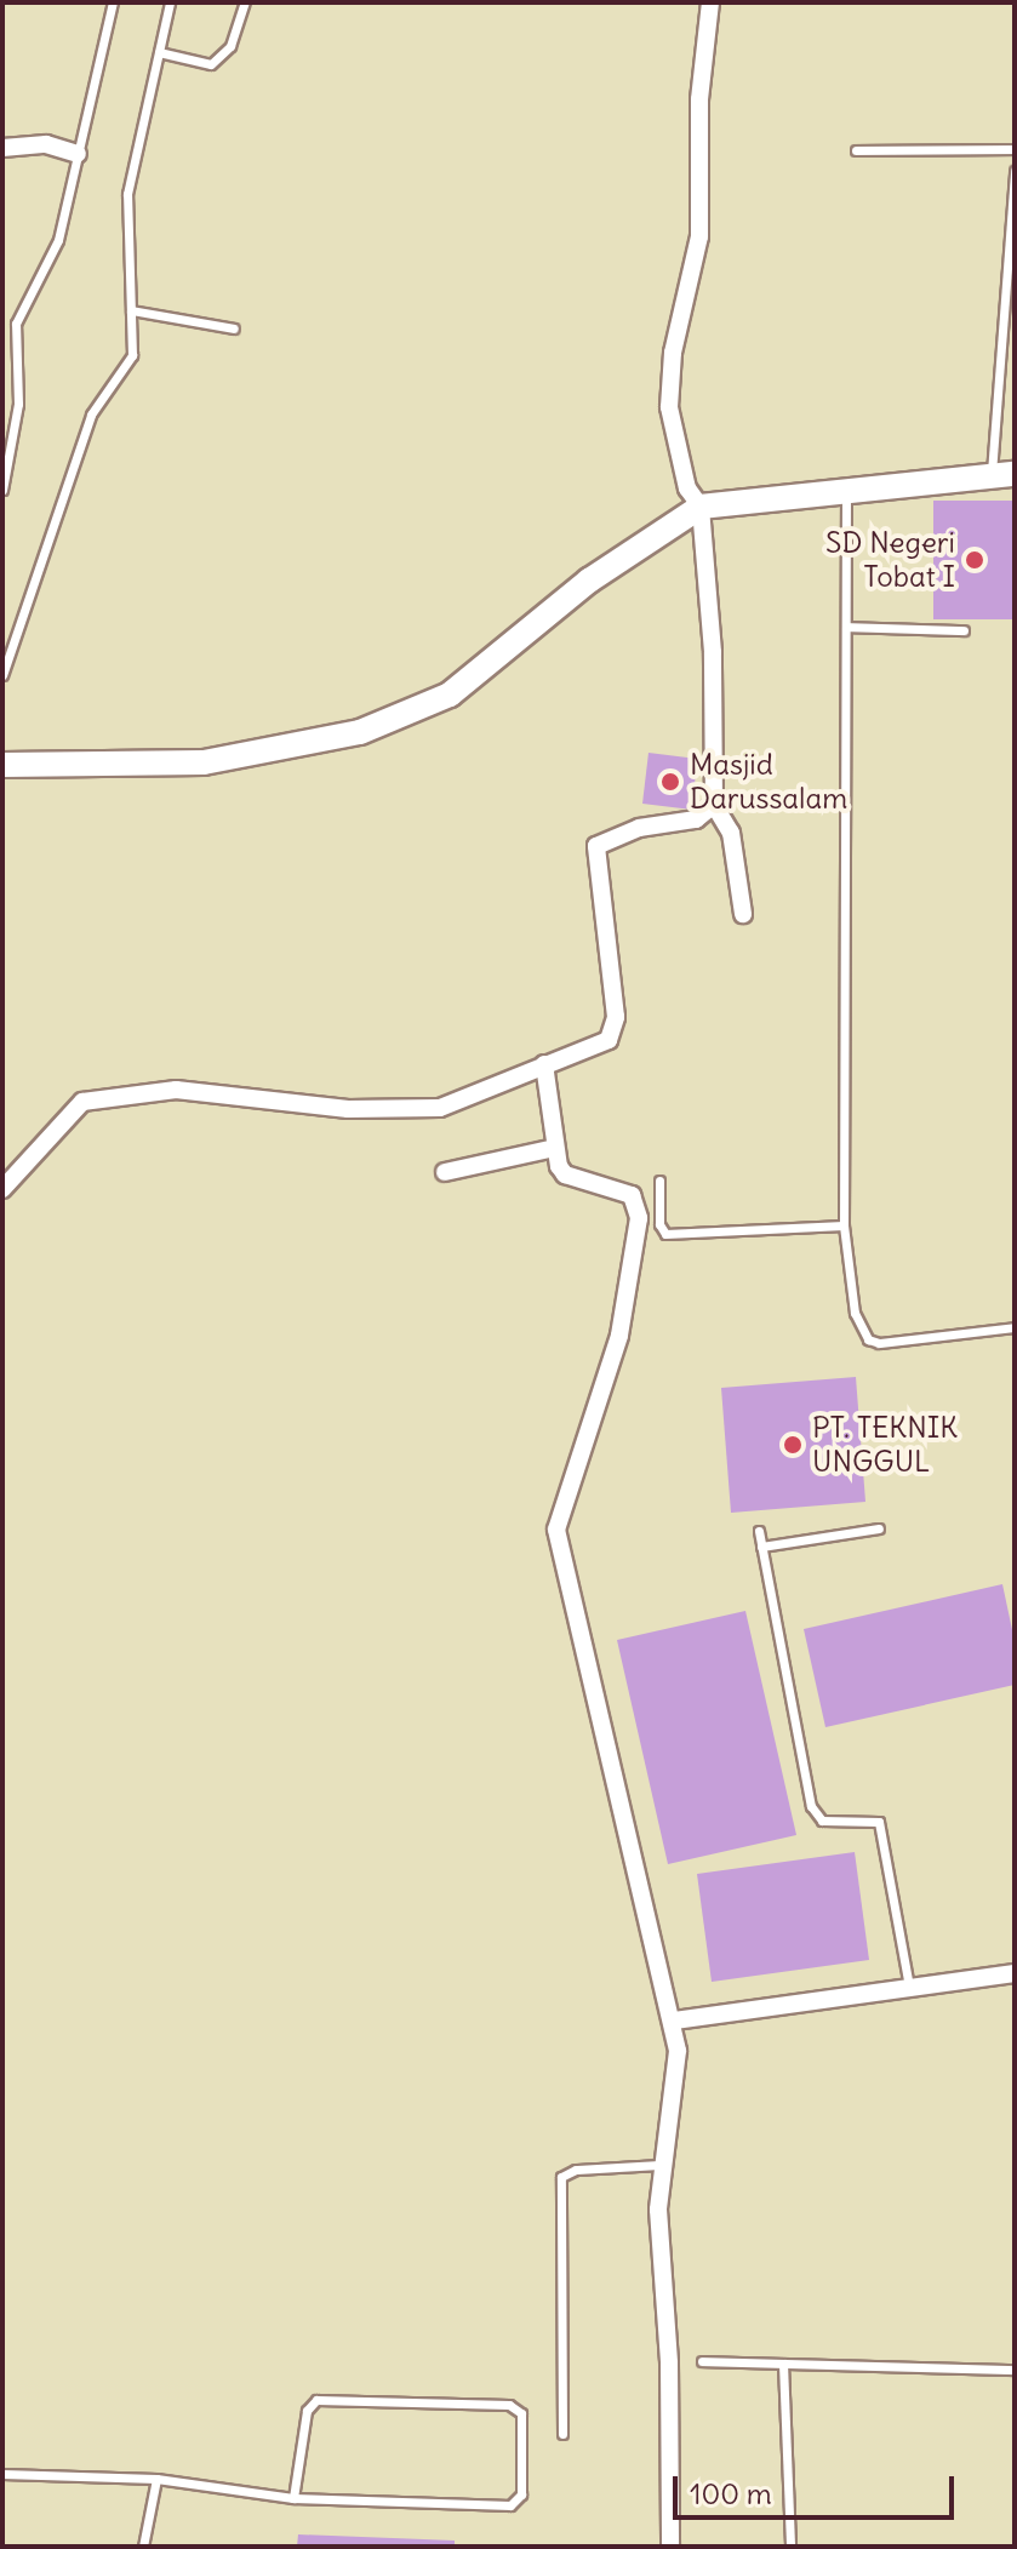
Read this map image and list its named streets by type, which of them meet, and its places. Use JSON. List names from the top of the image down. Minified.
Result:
{"places":["SD Negeri Tobat I","Masjid Darussalam","PT. TEKNIK UNGGUL"],"scale_bar":"100 m"}
